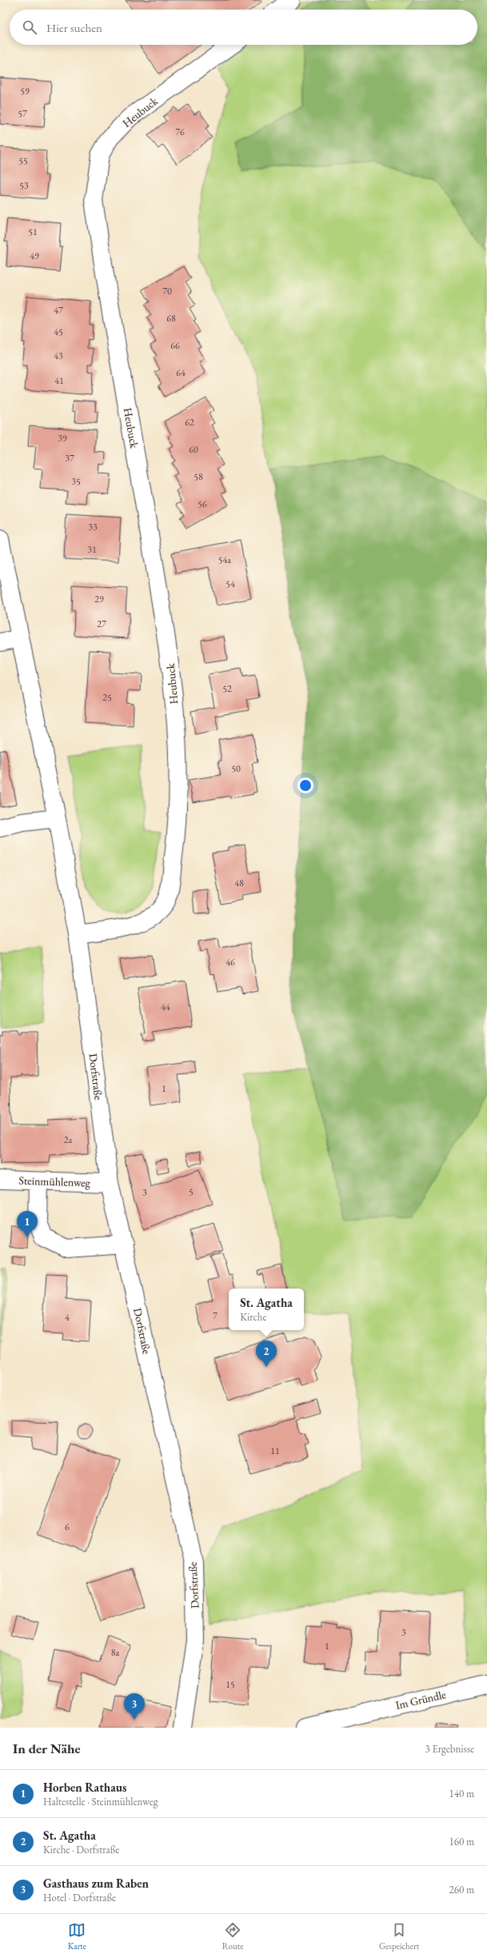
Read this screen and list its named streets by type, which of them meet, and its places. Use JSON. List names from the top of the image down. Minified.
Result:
{"streets":{"street":["Heubuck","Dorfstraße","Steinmühlenweg","Im Gründle"]},"crossings":[["Heubuck","Dorfstraße"],["Dorfstraße","Steinmühlenweg"]],"house_numbers":["59","57","76","55","53","51","49","70","47","68","45","66","43","64","41","62","39","60","37","58","35","56","33","31","54a","54","29","27","52","25","50","48","46","44","1","2a","5","3","7","4","11","6","3","1","8a","15"],"page":{"search":"Hier suchen","pins":["1","2","3"],"popup":["St. Agatha","Kirche"],"heading":["In der Nähe","3 Ergebnisse"],"list":[{"mark":"1","name":"Horben Rathaus","note":"Haltestelle · Steinmühlenweg","value":"140 m"},{"mark":"2","name":"St. Agatha","note":"Kirche · Dorfstraße","value":"160 m"},{"mark":"3","name":"Gasthaus zum Raben","note":"Hotel · Dorfstraße","value":"260 m"}],"nav":["Karte","Route","Gespeichert"]}}
